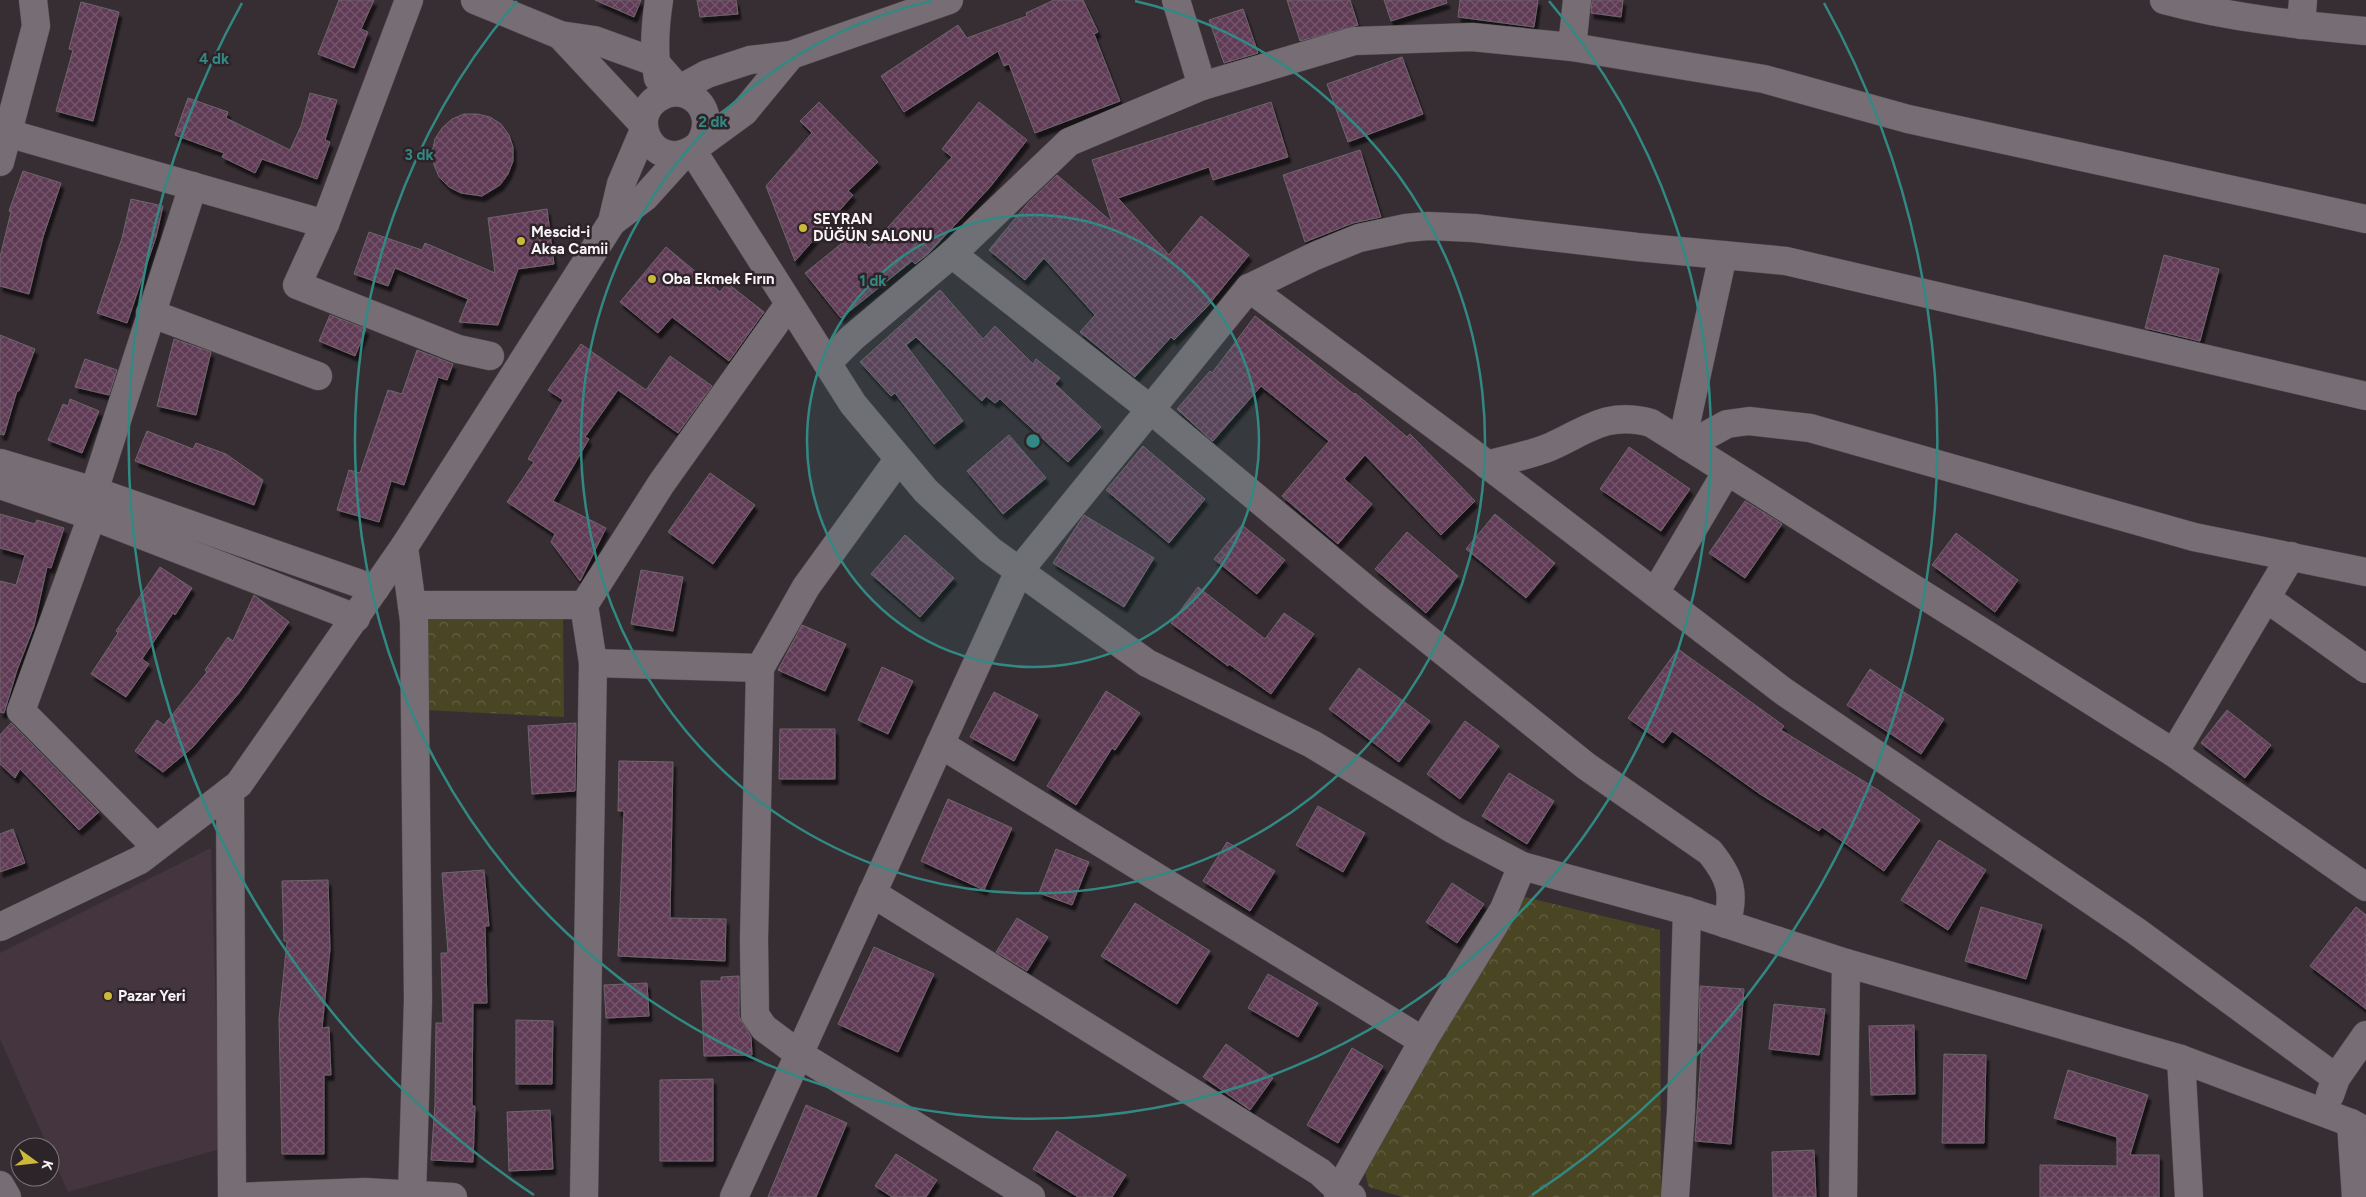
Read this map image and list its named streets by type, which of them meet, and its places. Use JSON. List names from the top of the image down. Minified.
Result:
{"places":["SEYRAN DÜĞÜN SALONU","Mescid-i Aksa Camii","Oba Ekmek Fırın","Pazar Yeri"],"north":"right","rings":["4 dk","2 dk","3 dk","1 dk"]}
